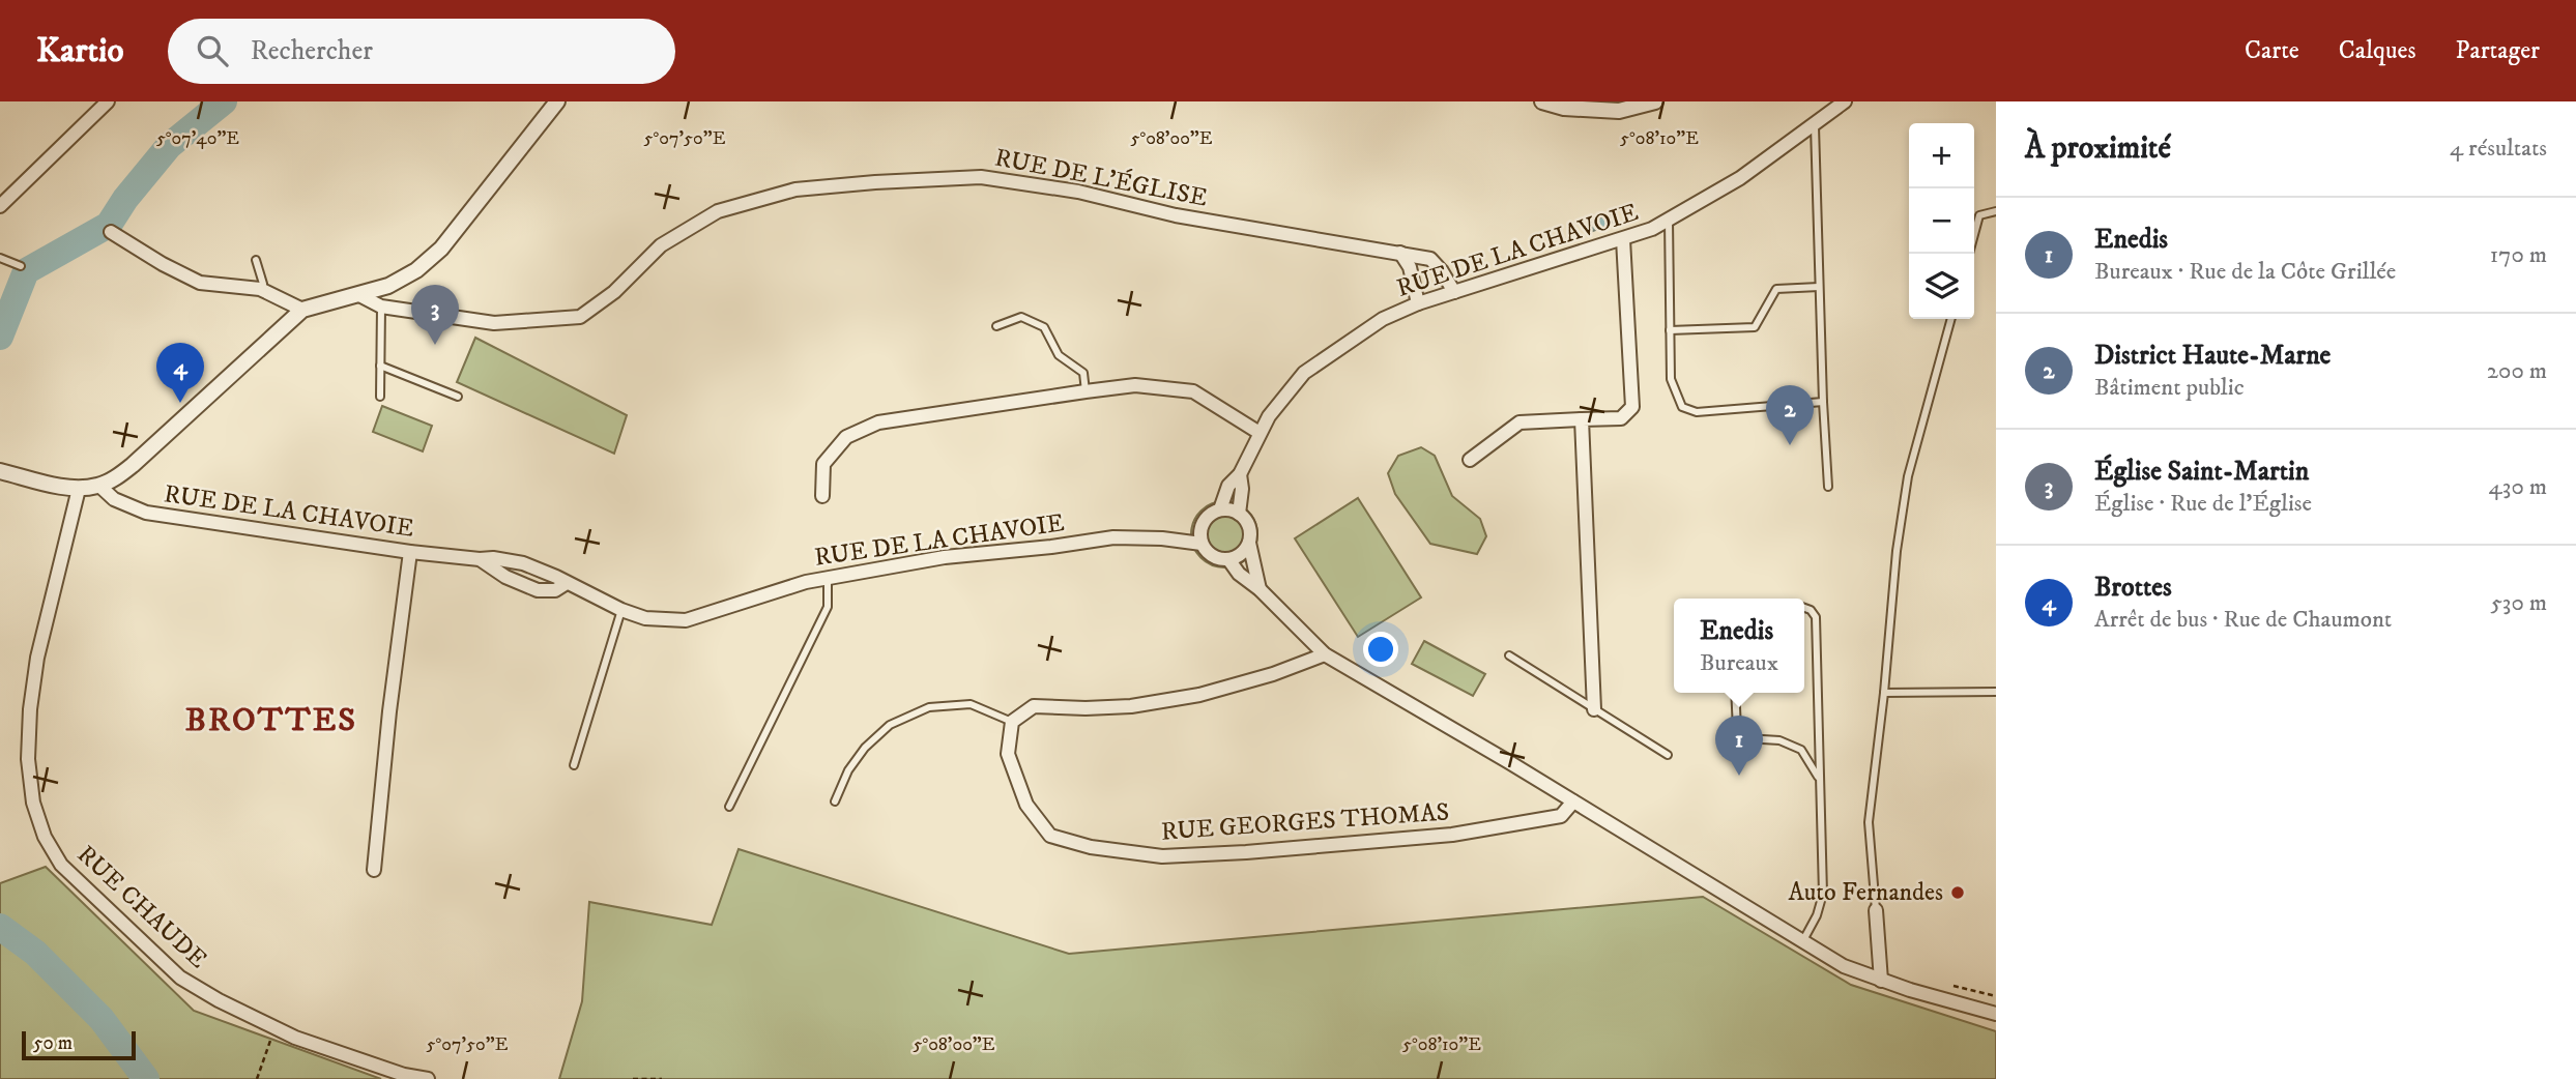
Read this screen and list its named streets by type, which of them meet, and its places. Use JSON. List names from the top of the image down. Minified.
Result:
{"streets":{"street":["RUE DE L'ÉGLISE","RUE DE LA CHAVOIE","RUE GEORGES THOMAS","RUE CHAUDE"]},"crossings":[["RUE DE L'ÉGLISE","RUE DE LA CHAVOIE"]],"districts":["BROTTES"],"places":["Auto Fernandes"],"scale_bar":"50 m","page":{"header":"Kartio","search":"Rechercher","nav":["Carte","Calques","Partager"],"heading":["À proximité","4 résultats"],"map_buttons":["+","−"],"list":[{"mark":"1","name":"Enedis","note":"Bureaux · Rue de la Côte Grillée","value":"170 m"},{"mark":"2","name":"District Haute-Marne","note":"Bâtiment public","value":"200 m"},{"mark":"3","name":"Église Saint-Martin","note":"Église · Rue de l'Église","value":"430 m"},{"mark":"4","name":"Brottes","note":"Arrêt de bus · Rue de Chaumont","value":"530 m"}],"pins":["3","4","2","1"],"popup":["Enedis","Bureaux"],"scale":"50 m"},"coordinates":["5°07'40\"E","5°07'50\"E","5°08'00\"E","5°08'10\"E"]}
